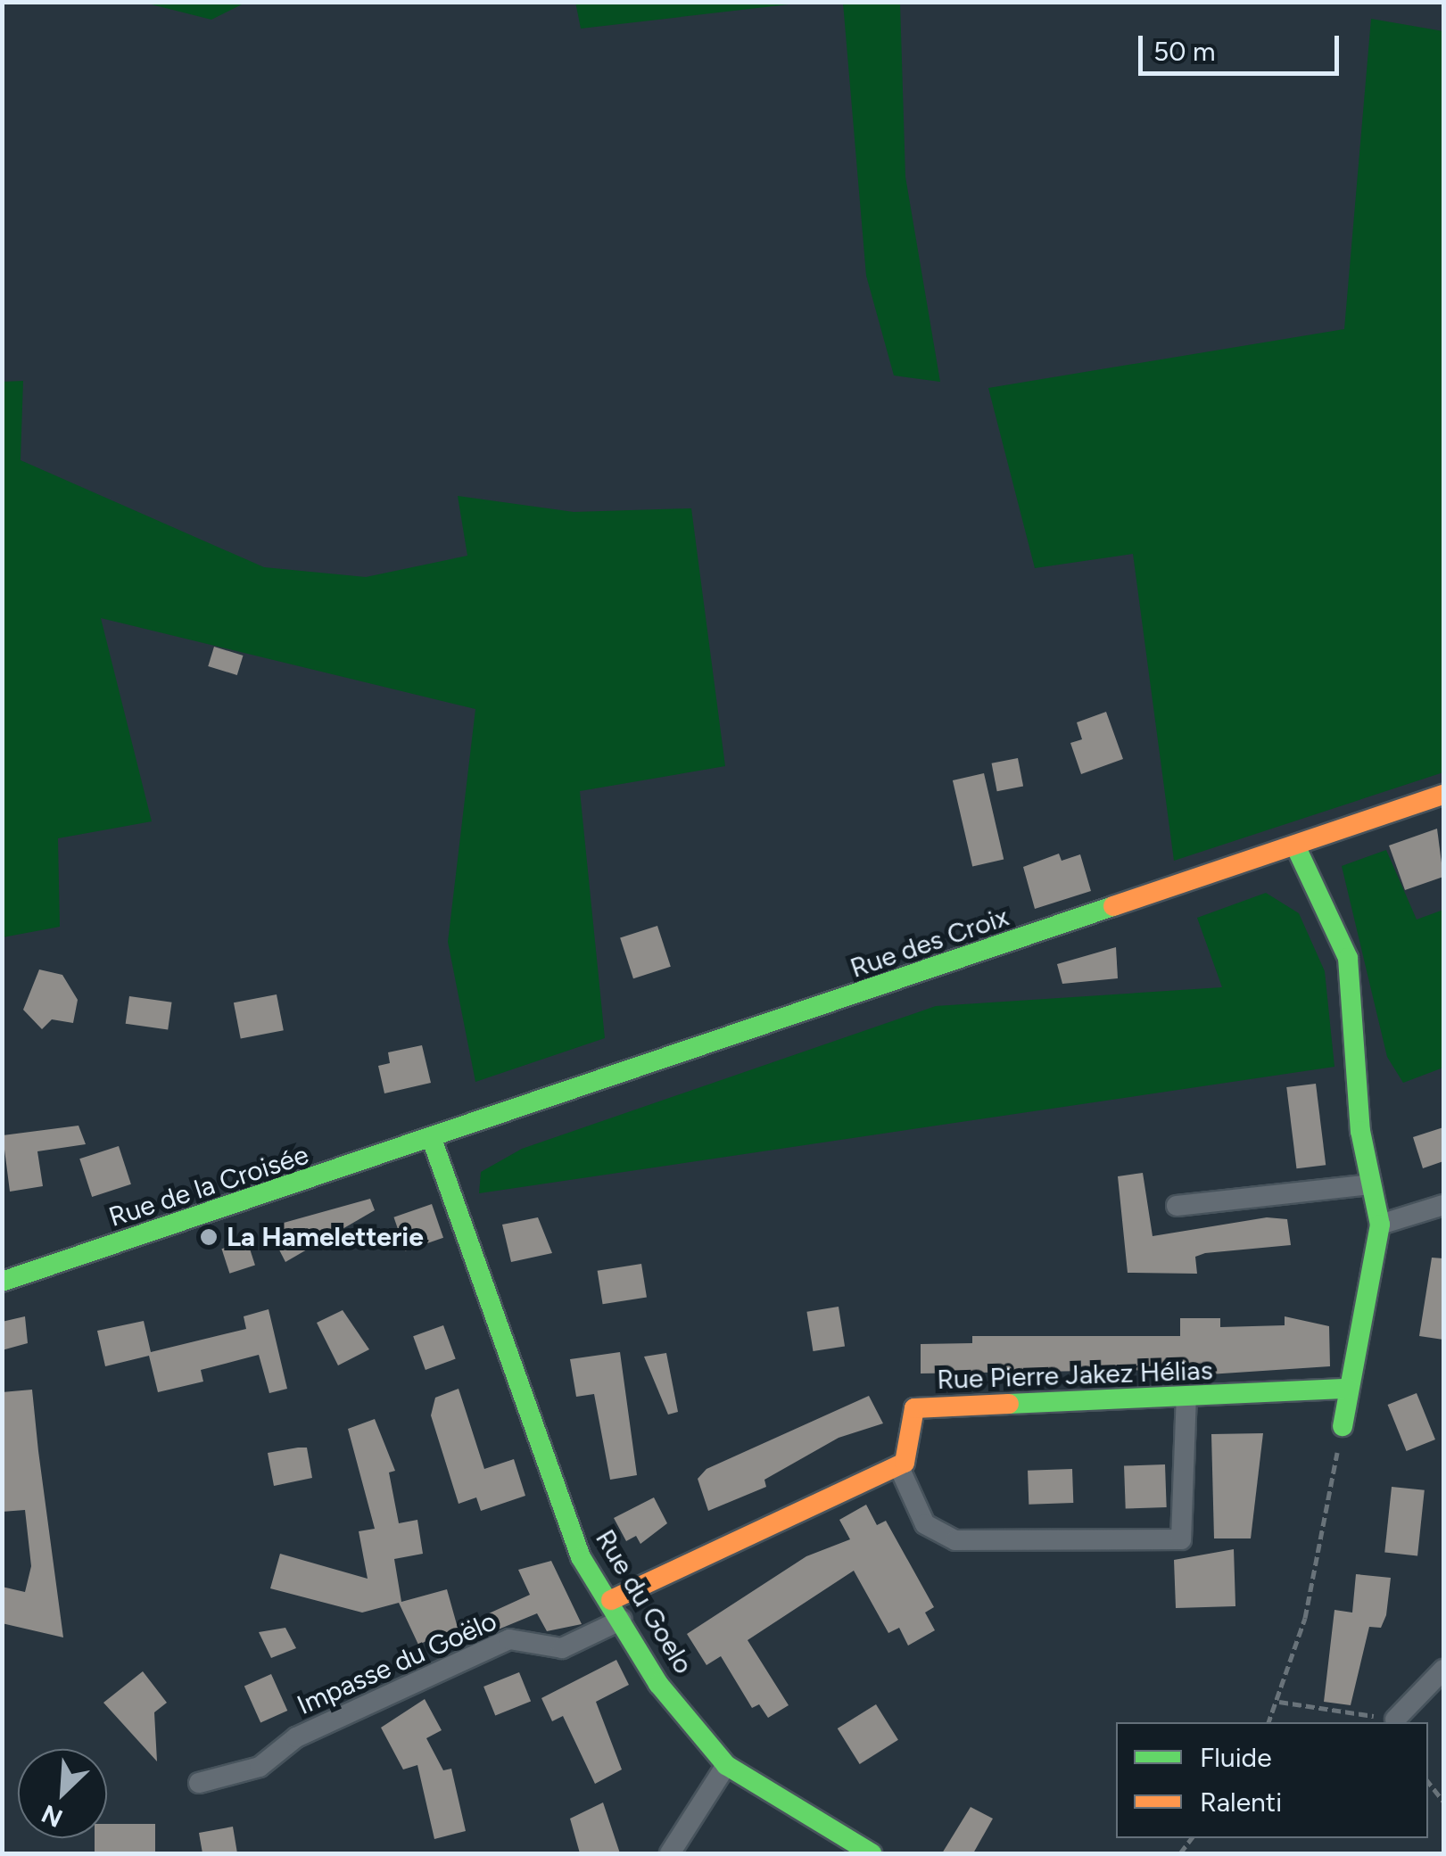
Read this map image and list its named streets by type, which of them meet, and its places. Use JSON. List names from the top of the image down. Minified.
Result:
{"streets":{"street":["Rue des Croix","Rue de la Croisée","Rue Pierre Jakez Hélias","Rue du Goelo","Impasse du Goëlo"]},"crossings":[["Rue des Croix","Rue de la Croisée"],["Rue des Croix","Rue du Goelo"],["Rue de la Croisée","Rue du Goelo"],["Rue du Goelo","Impasse du Goëlo"]],"places":["La Hameletterie"],"legend":["Fluide","Ralenti"],"scale_bar":"50 m","north":"bottom left"}
